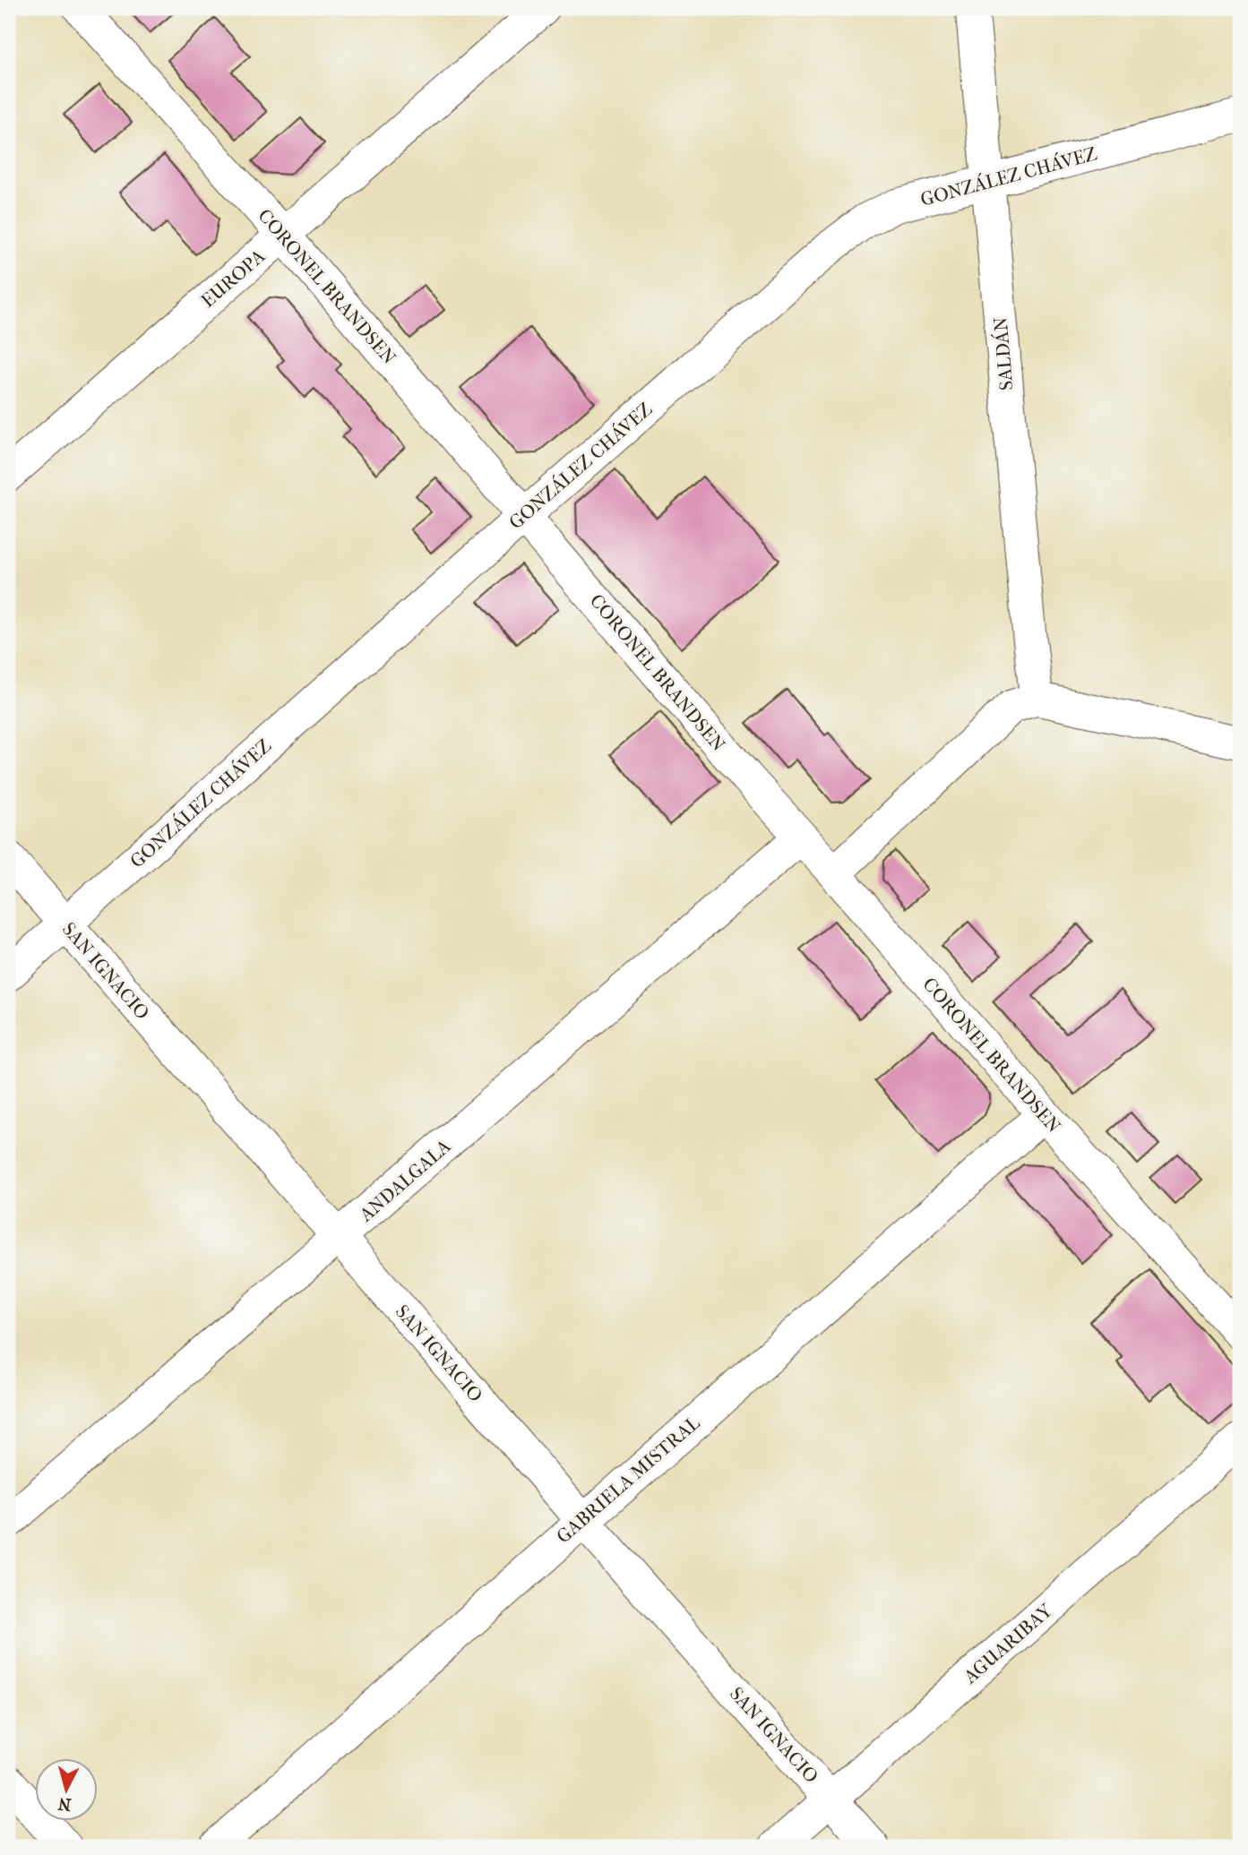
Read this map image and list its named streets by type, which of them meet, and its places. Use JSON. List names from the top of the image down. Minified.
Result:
{"streets":{"street":["GONZÁLEZ CHÁVEZ","EUROPA","CORONEL BRANDSEN","SALDÁN","SAN IGNACIO","ANDALGALA","GABRIELA MISTRAL","AGUARIBAY"]},"crossings":[["GONZÁLEZ CHÁVEZ","CORONEL BRANDSEN"],["GONZÁLEZ CHÁVEZ","SALDÁN"],["GONZÁLEZ CHÁVEZ","SAN IGNACIO"],["EUROPA","CORONEL BRANDSEN"],["CORONEL BRANDSEN","ANDALGALA"],["CORONEL BRANDSEN","GABRIELA MISTRAL"],["SAN IGNACIO","ANDALGALA"],["SAN IGNACIO","GABRIELA MISTRAL"],["SAN IGNACIO","AGUARIBAY"]],"north":"bottom"}
